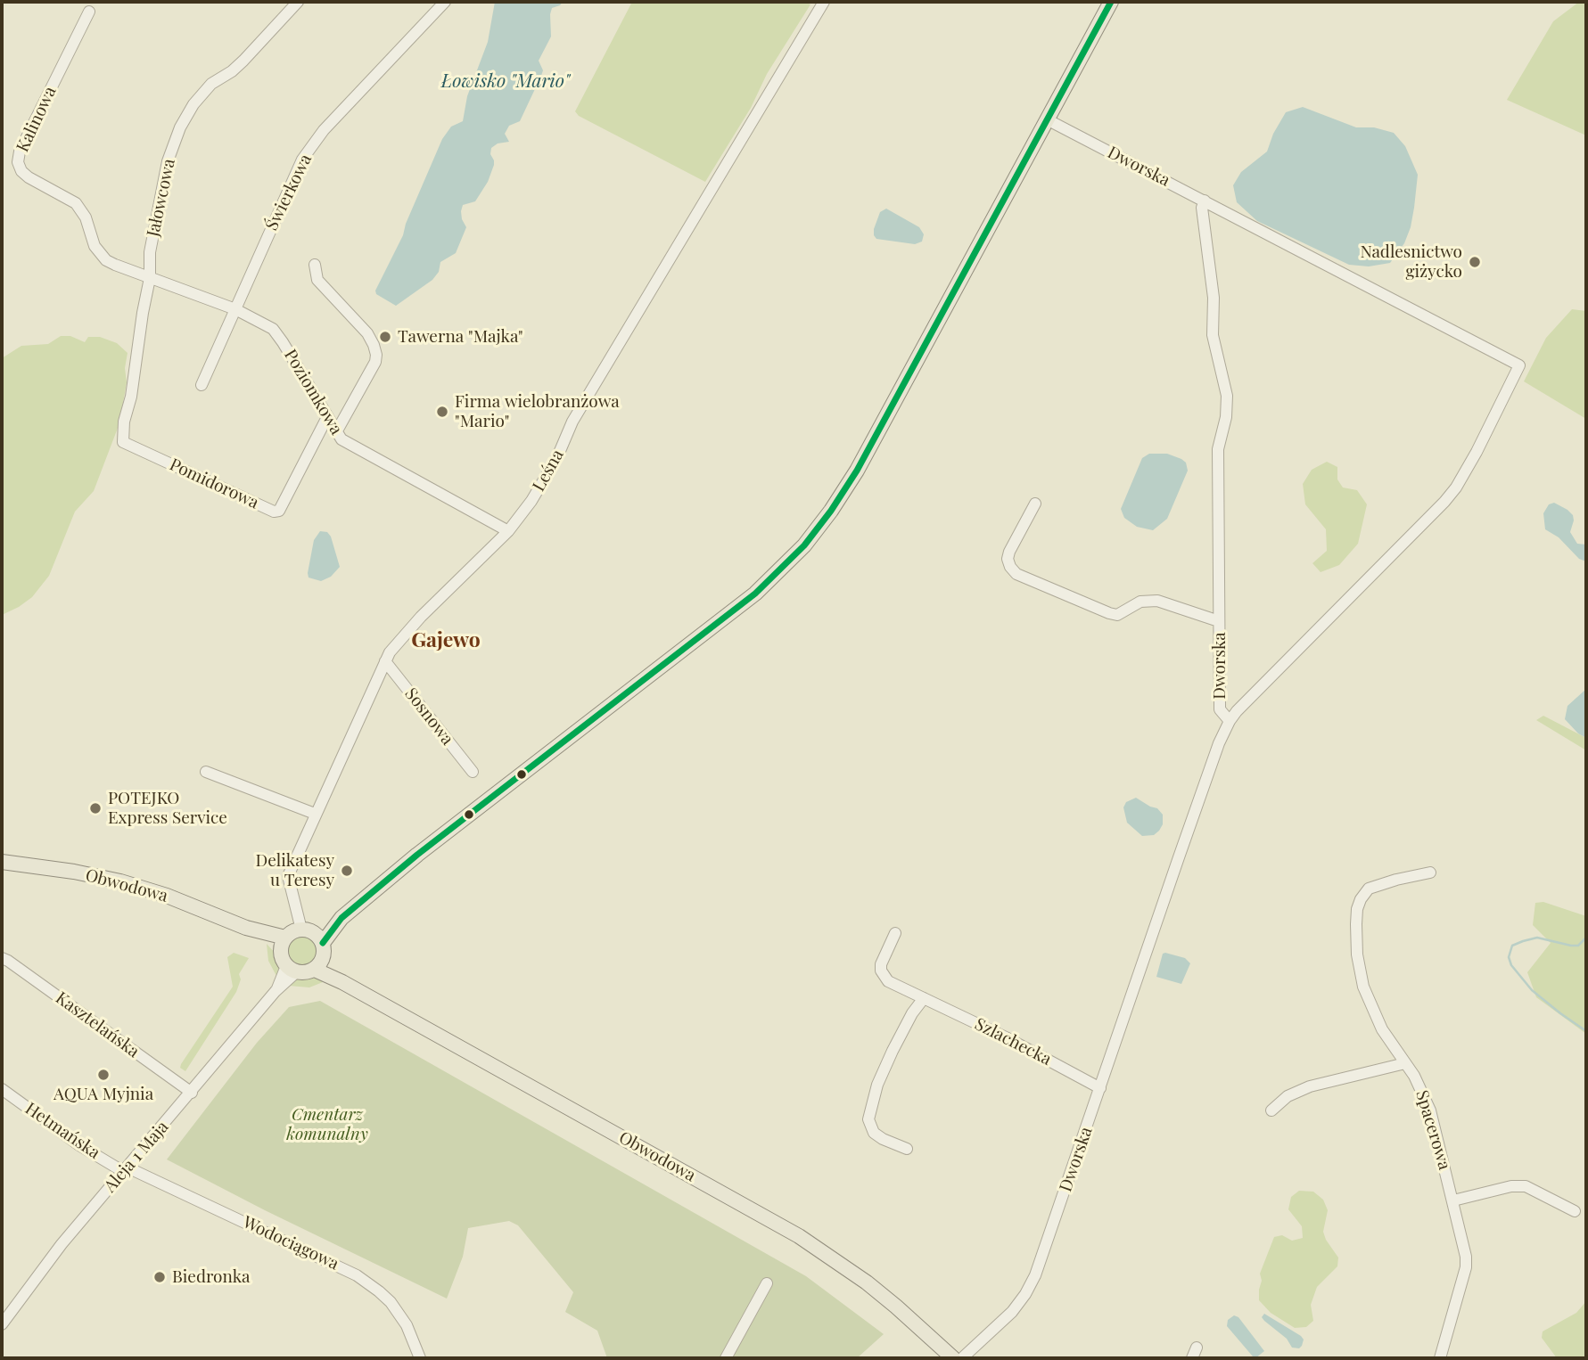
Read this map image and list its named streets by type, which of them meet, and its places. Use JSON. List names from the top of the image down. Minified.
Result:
{"streets":{"main road":["Obwodowa"],"street":["Kalinowa","Dworska","Świerkowa","Jałowcowa","Poziomkowa","Leśna","Pomidorowa","Sosnowa","Kasztelańska","Szlachecka","Spacerowa","Hetmańska","Aleja 1 Maja","Wodociągowa"]},"crossings":[["Kalinowa","Jałowcowa"],["Kalinowa","Poziomkowa"],["Dworska","Szlachecka"],["Świerkowa","Poziomkowa"],["Jałowcowa","Poziomkowa"],["Jałowcowa","Pomidorowa"],["Poziomkowa","Leśna"],["Poziomkowa","Pomidorowa"],["Leśna","Sosnowa"],["Leśna","Obwodowa"],["Leśna","Aleja 1 Maja"],["Obwodowa","Aleja 1 Maja"],["Kasztelańska","Aleja 1 Maja"],["Hetmańska","Aleja 1 Maja"],["Hetmańska","Wodociągowa"],["Aleja 1 Maja","Wodociągowa"]],"districts":["Gajewo"],"water":["Łowisko \"Mario\""],"parks":["Cmentarz komunalny"],"places":["Nadlesnictwo giżycko","Tawerna \"Majka\"","Firma wielobranżowa \"Mario\"","POTEJKO Express Service","Delikatesy u Teresy","AQUA Myjnia","Biedronka"]}
